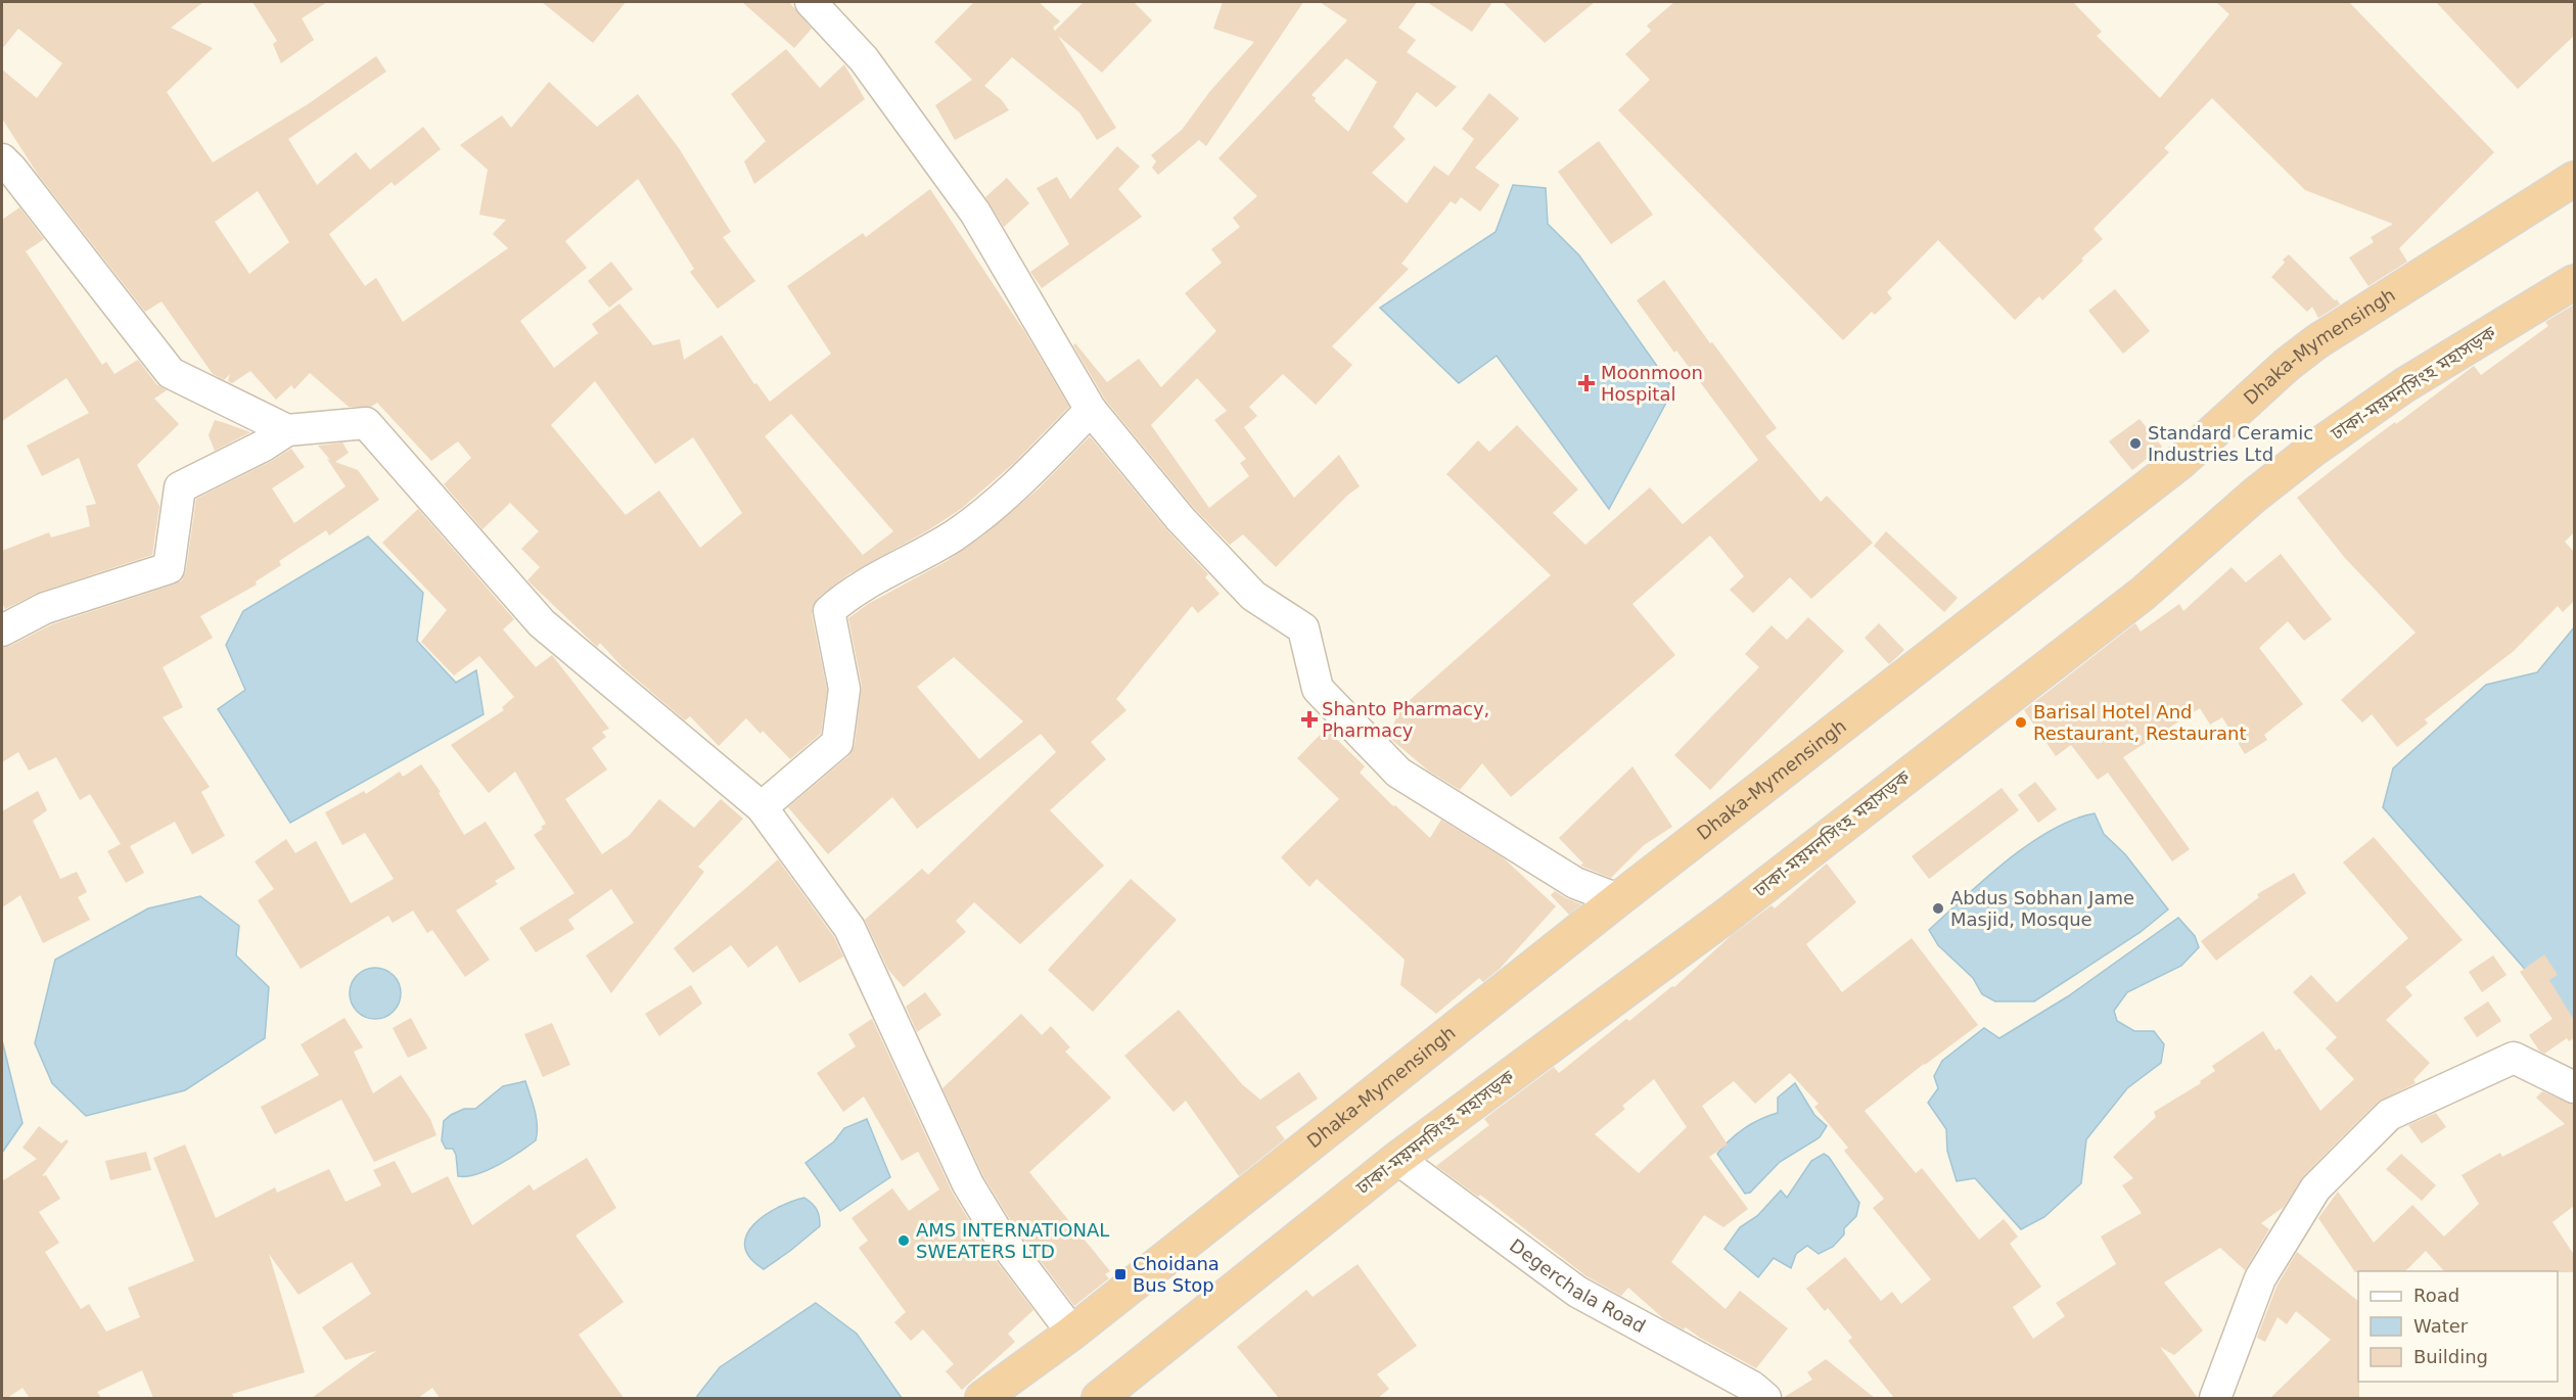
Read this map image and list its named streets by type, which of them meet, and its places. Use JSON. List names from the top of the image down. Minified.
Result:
{"streets":{"highway":["Dhaka-Mymensingh","ঢাকা-ময়মনসিংহ মহাসড়ক"],"street":["Degerchala Road"]},"crossings":[["ঢাকা-ময়মনসিংহ মহাসড়ক","Degerchala Road"]],"places":{"health":["Moonmoon Hospital","Shanto Pharmacy, Pharmacy"],"other":["Standard Ceramic Industries Ltd","Barisal Hotel And Restaurant, Restaurant","Abdus Sobhan Jame Masjid, Mosque","AMS INTERNATIONAL SWEATERS LTD"],"transit":["Choidana Bus Stop"]},"legend":["Road","Water","Building"]}
